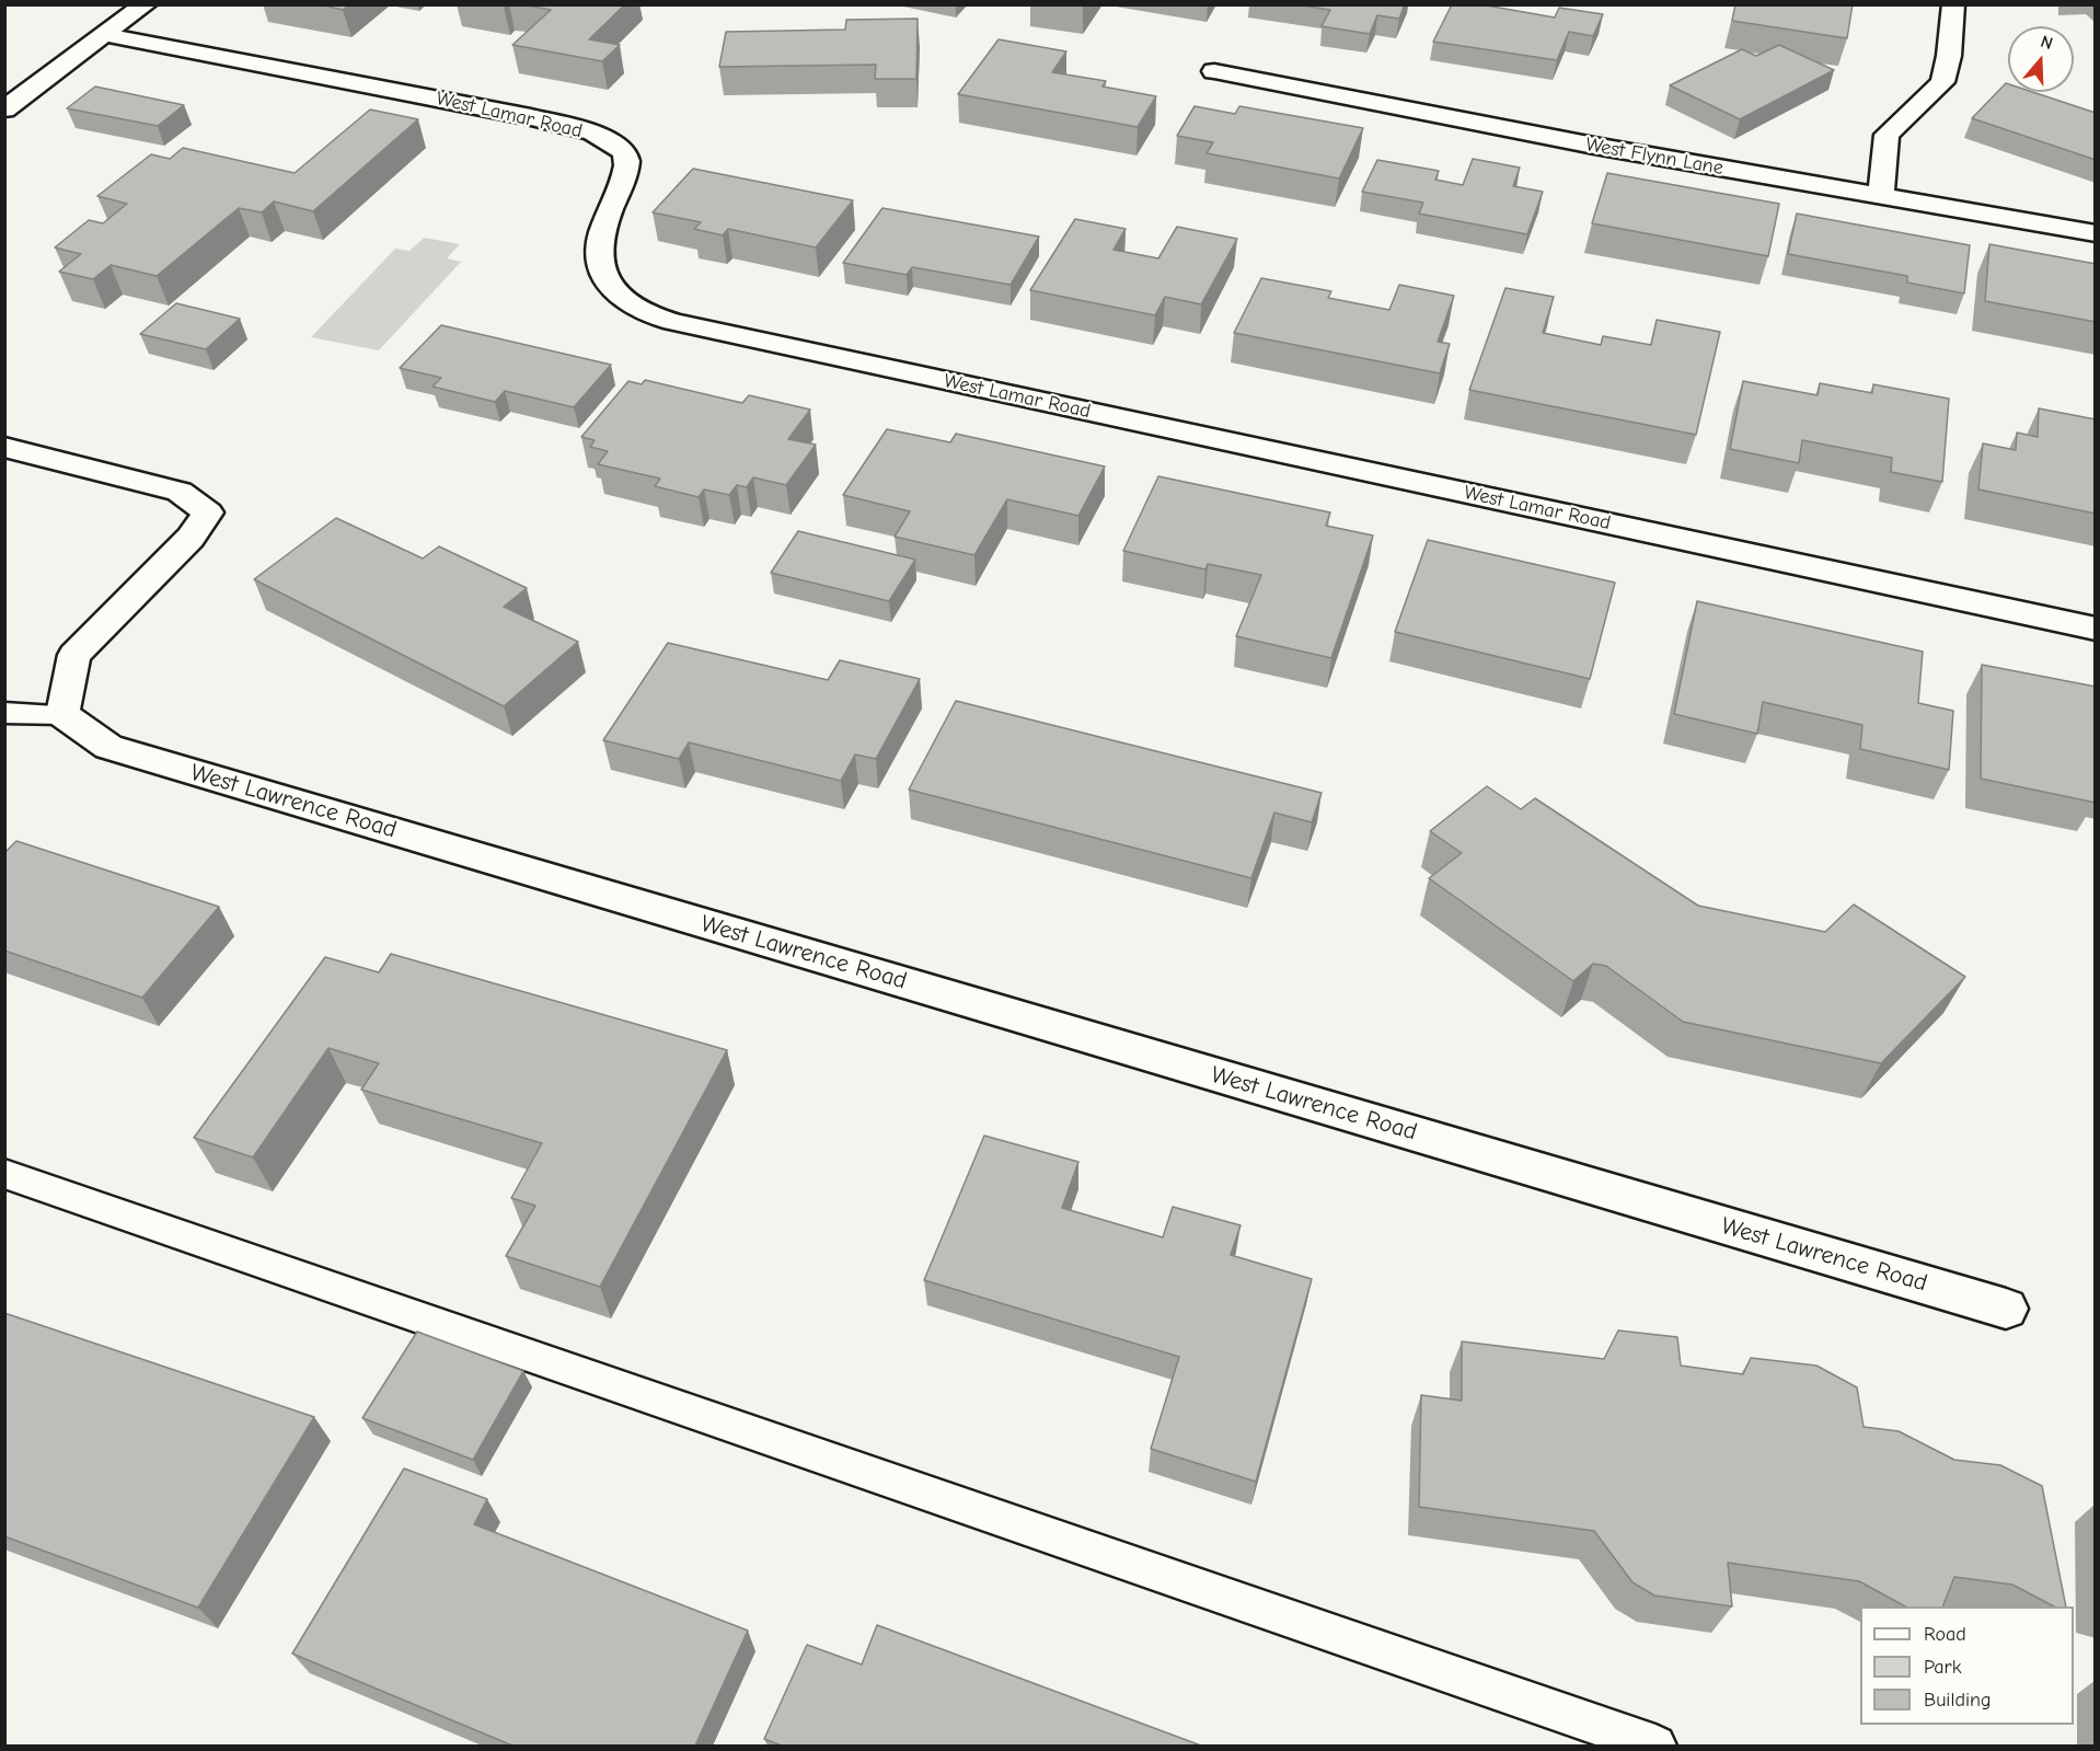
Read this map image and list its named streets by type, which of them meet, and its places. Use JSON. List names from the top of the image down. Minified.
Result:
{"streets":{"street":["West Lamar Road","West Flynn Lane","West Lawrence Road"]},"legend":["Road","Park","Building"],"north":"top"}
